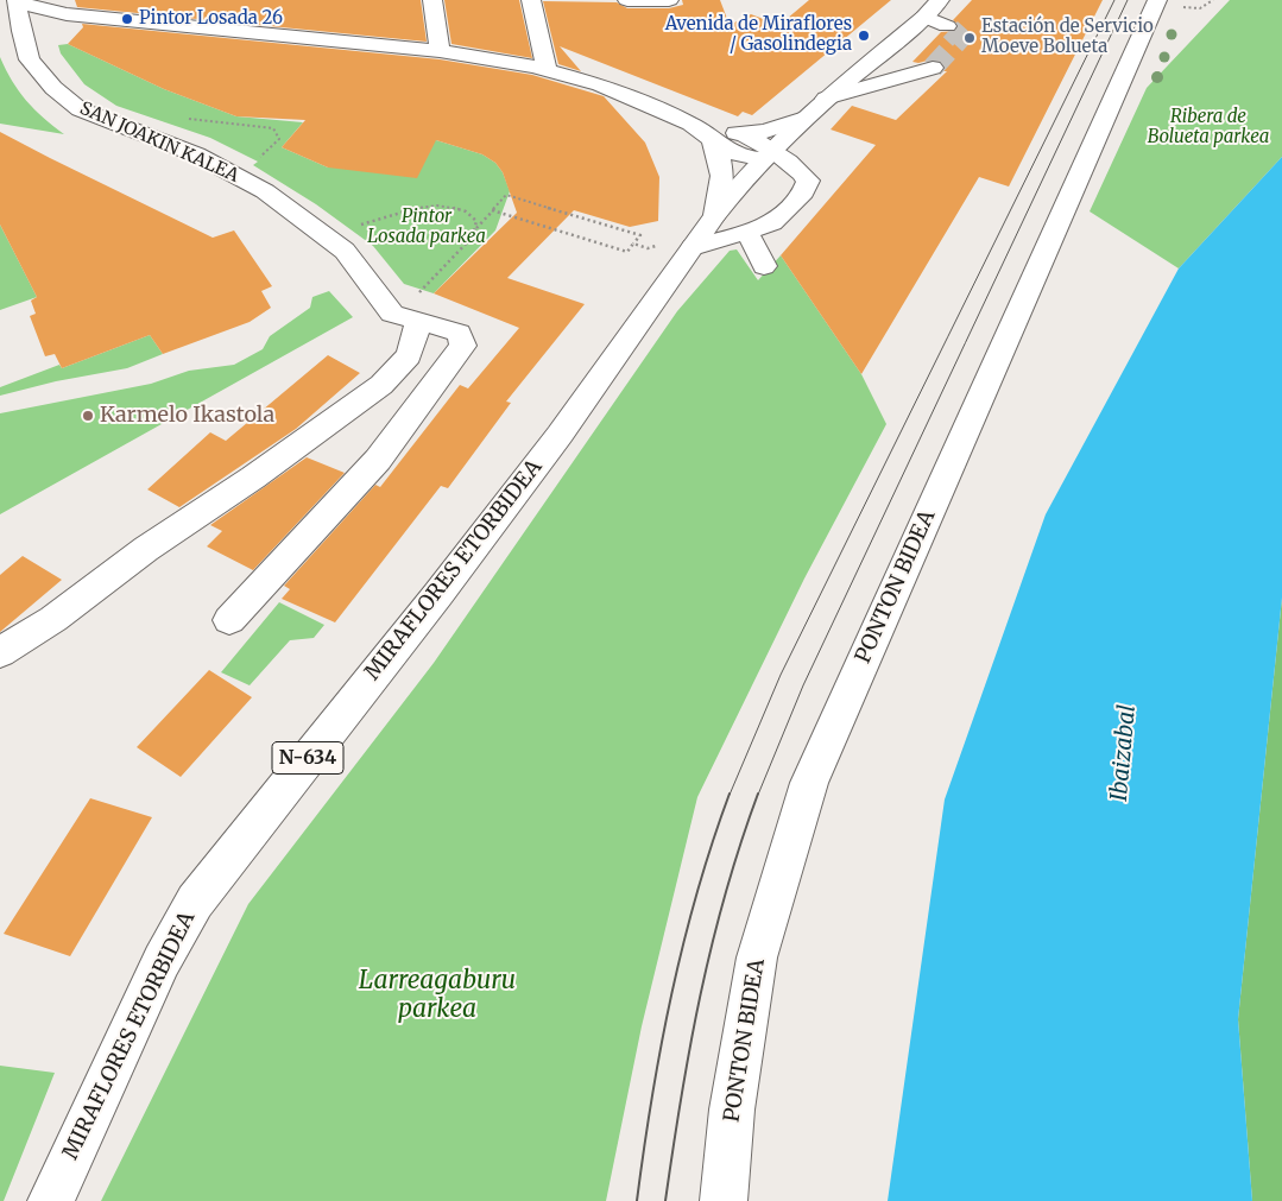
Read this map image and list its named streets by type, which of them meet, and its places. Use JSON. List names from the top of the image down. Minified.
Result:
{"streets":{"street":["SAN JOAKIN KALEA","MIRAFLORES ETORBIDEA","PONTON BIDEA","N-634"]},"water":["Ibaizabal"],"parks":["Ribera de Bolueta parkea","Pintor Losada parkea","Larreagaburu parkea"],"places":["Pintor Losada 26","Avenida de Miraflores / Gasolindegia","Estación de Servicio Moeve Bolueta","Karmelo Ikastola"]}
